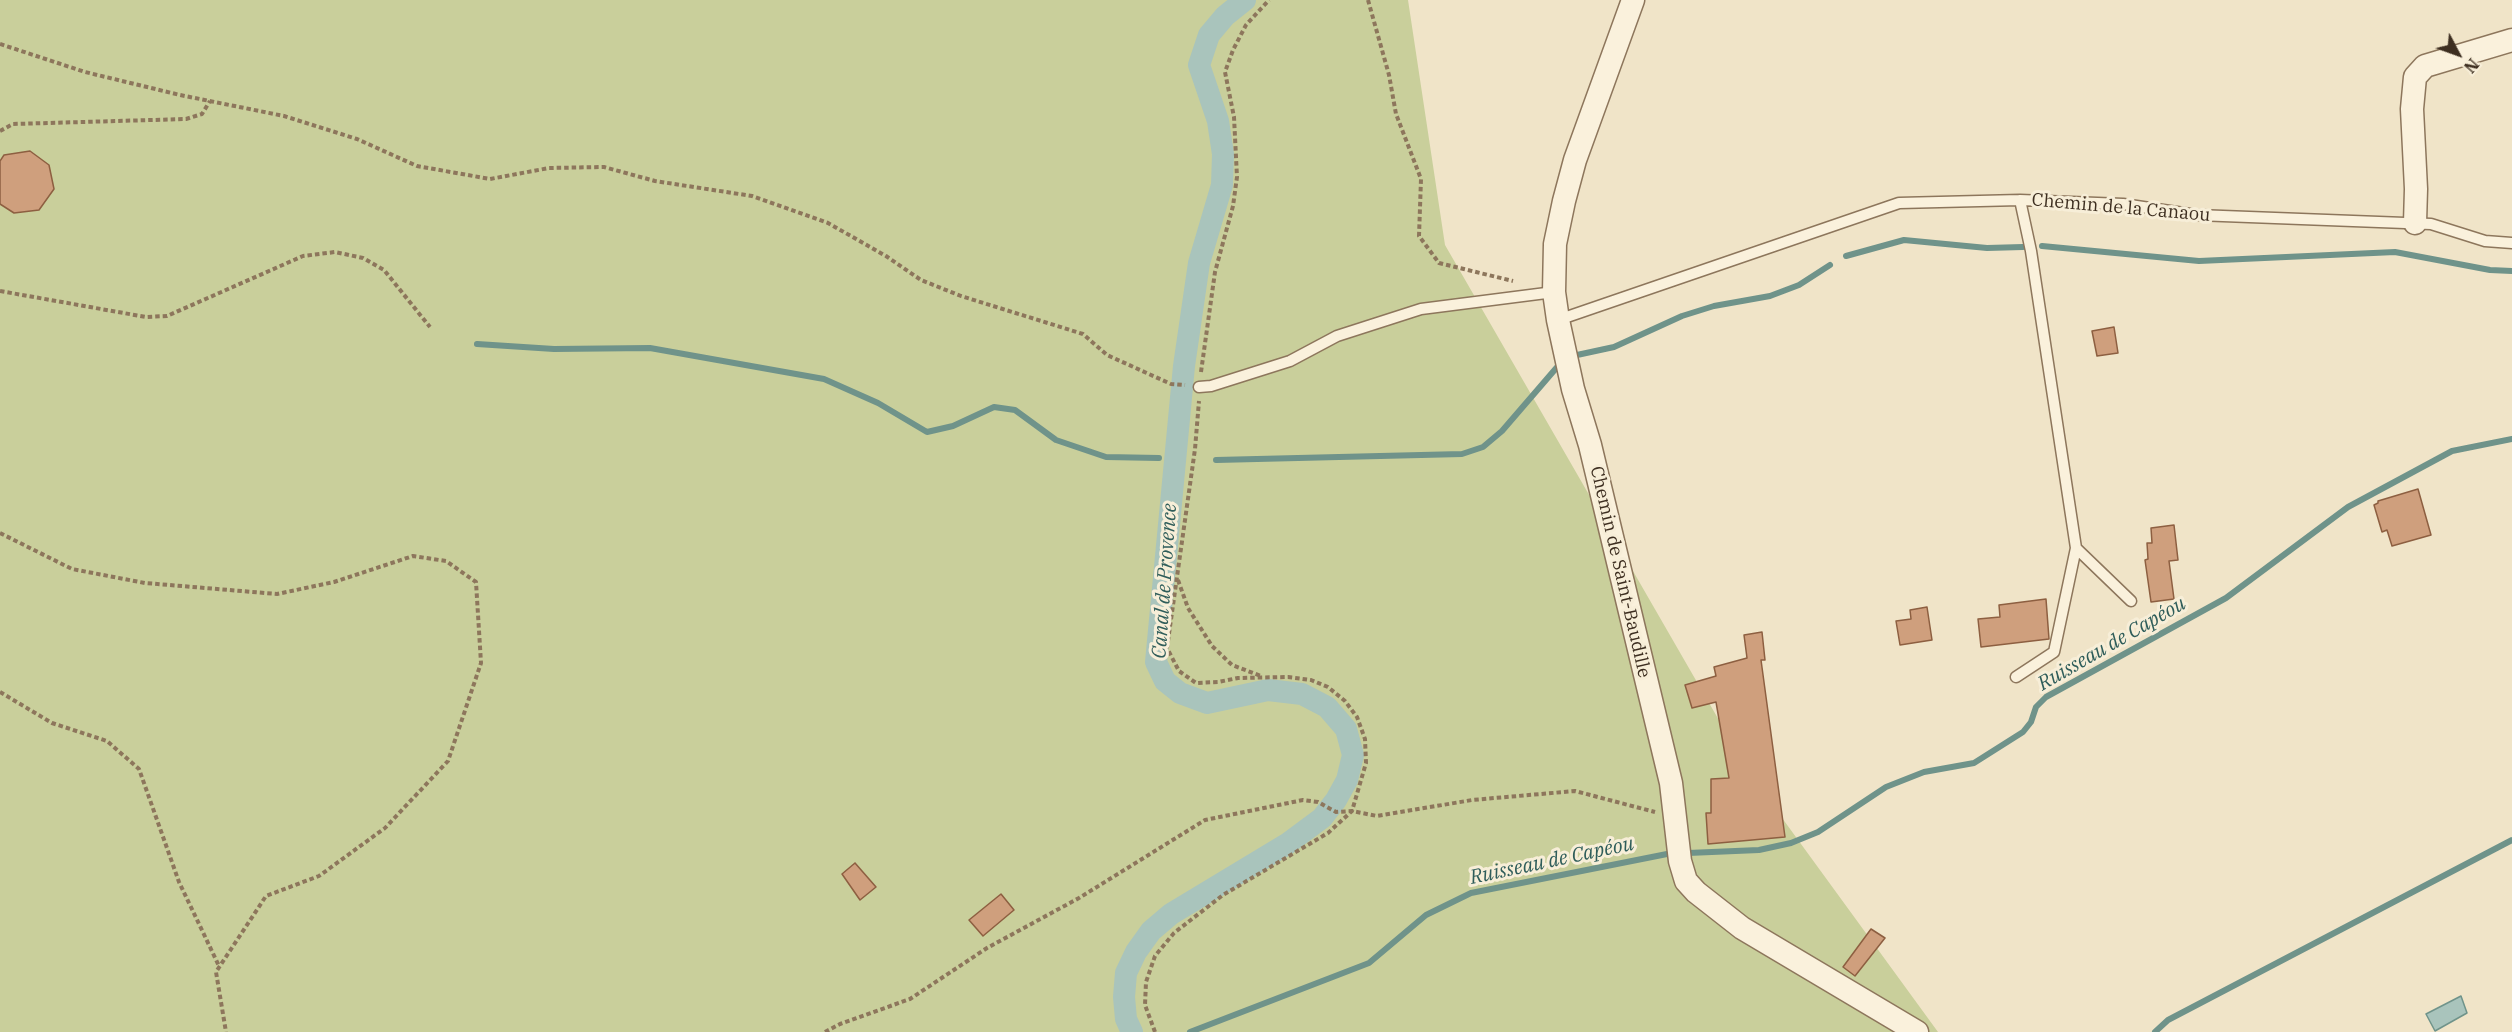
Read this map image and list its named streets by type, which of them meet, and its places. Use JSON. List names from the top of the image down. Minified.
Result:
{"streets":{"street":["Chemin de Saint-Baudille"],"lane":["Chemin de la Canaou"]},"crossings":[["Chemin de la Canaou","Chemin de Saint-Baudille"]],"water":["Canal de Provence","Ruisseau de Capéou"],"north":"bottom right"}
